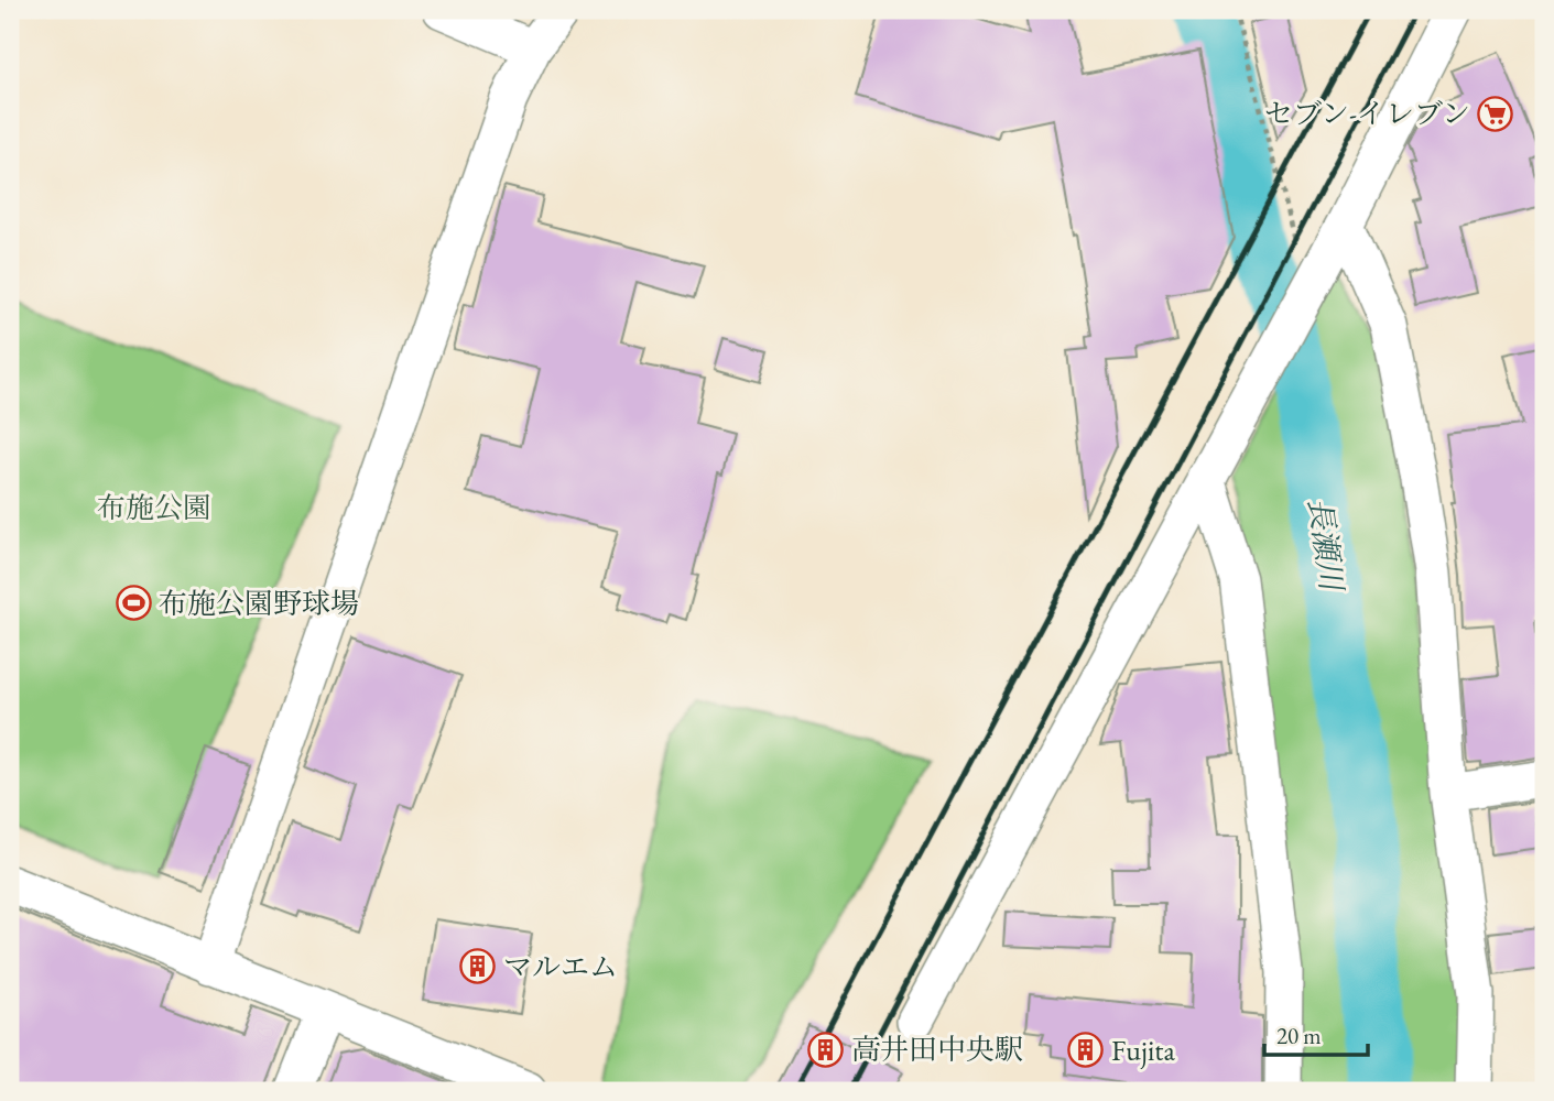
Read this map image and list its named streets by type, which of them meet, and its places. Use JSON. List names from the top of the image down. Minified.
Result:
{"water":["長瀬川"],"parks":["布施公園"],"places":{"supermarket":["セブン-イレブン"],"sports":["布施公園野球場"],"building":["マルエム","高井田中央駅","Fujita"]},"scale_bar":"20 m"}
